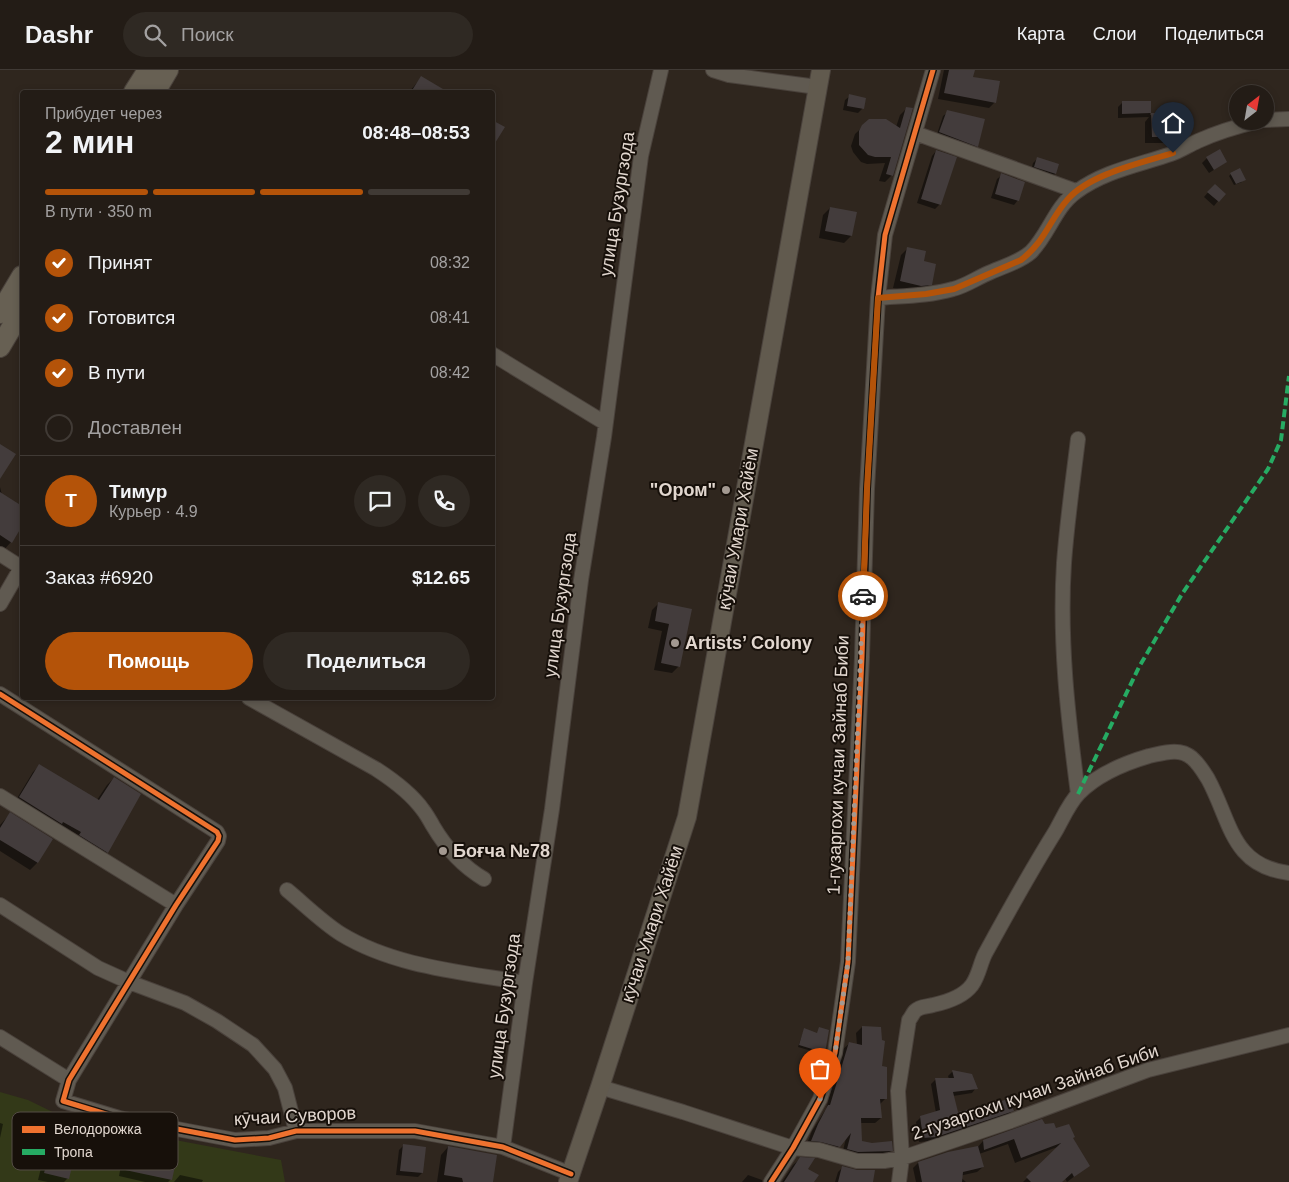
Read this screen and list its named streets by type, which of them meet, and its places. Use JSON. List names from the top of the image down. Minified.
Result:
{"streets":{"main road":["кӯчаи Умари Хайём"],"street":["улица Бузургзода","1-гузаргохи кучаи Зайнаб Биби","2-гузаргохи кучаи Зайнаб Биби","кӯчаи Суворов"]},"crossings":[["улица Бузургзода","кӯчаи Суворов"],["кӯчаи Умари Хайём","2-гузаргохи кучаи Зайнаб Биби"],["кӯчаи Умари Хайём","кӯчаи Суворов"],["1-гузаргохи кучаи Зайнаб Биби","2-гузаргохи кучаи Зайнаб Биби"]],"places":["\"Oром\"","Artists’ Colony","Боғча №78"],"legend":["Велодорожка","Тропа"],"north":"top right","page":{"header":"Dashr","search":"Поиск","nav":["Карта","Слои","Поделиться"],"heading":["2 мин","Прибудет через","08:48–08:53"],"panel":["Тимур","Курьер · 4.9","Заказ #6920","$12.65"],"bar":"В пути · 350 m","list":[["Принят","08:32"],["Готовится","08:41"],["В пути","08:42"],"Доставлен"],"round":"Т","buttons":["Помощь","Поделиться"]}}
